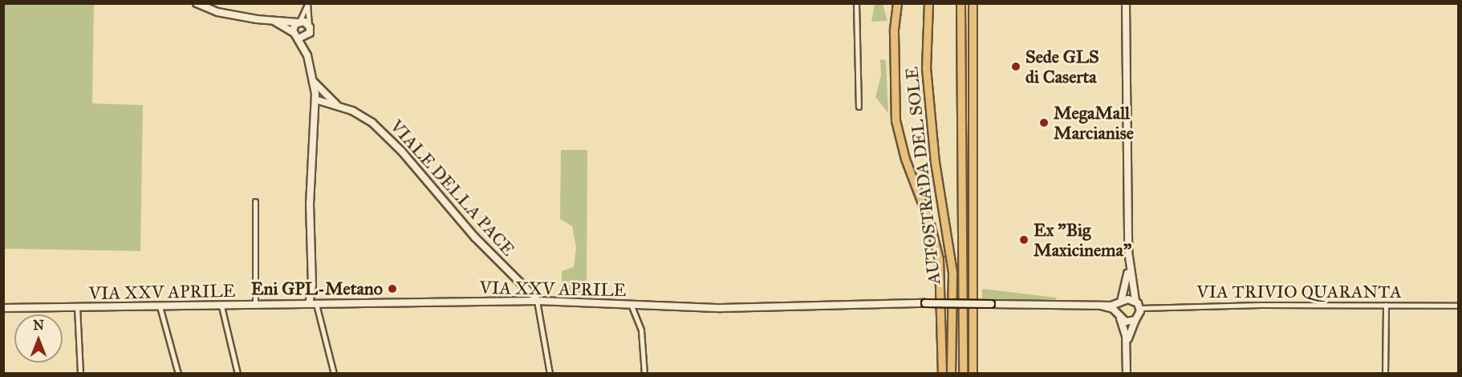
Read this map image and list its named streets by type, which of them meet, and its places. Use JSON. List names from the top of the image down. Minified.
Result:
{"streets":{"highway":["AUTOSTRADA DEL SOLE"],"street":["VIALE DELLA PACE","VIA XXV APRILE","VIA TRIVIO QUARANTA"]},"crossings":[["VIALE DELLA PACE","VIA XXV APRILE"],["VIA XXV APRILE","VIA TRIVIO QUARANTA"]],"places":["Sede GLS di Caserta","MegaMall Marcianise","Ex \"Big Maxicinema\"","Eni GPL-Metano"],"north":"top"}
